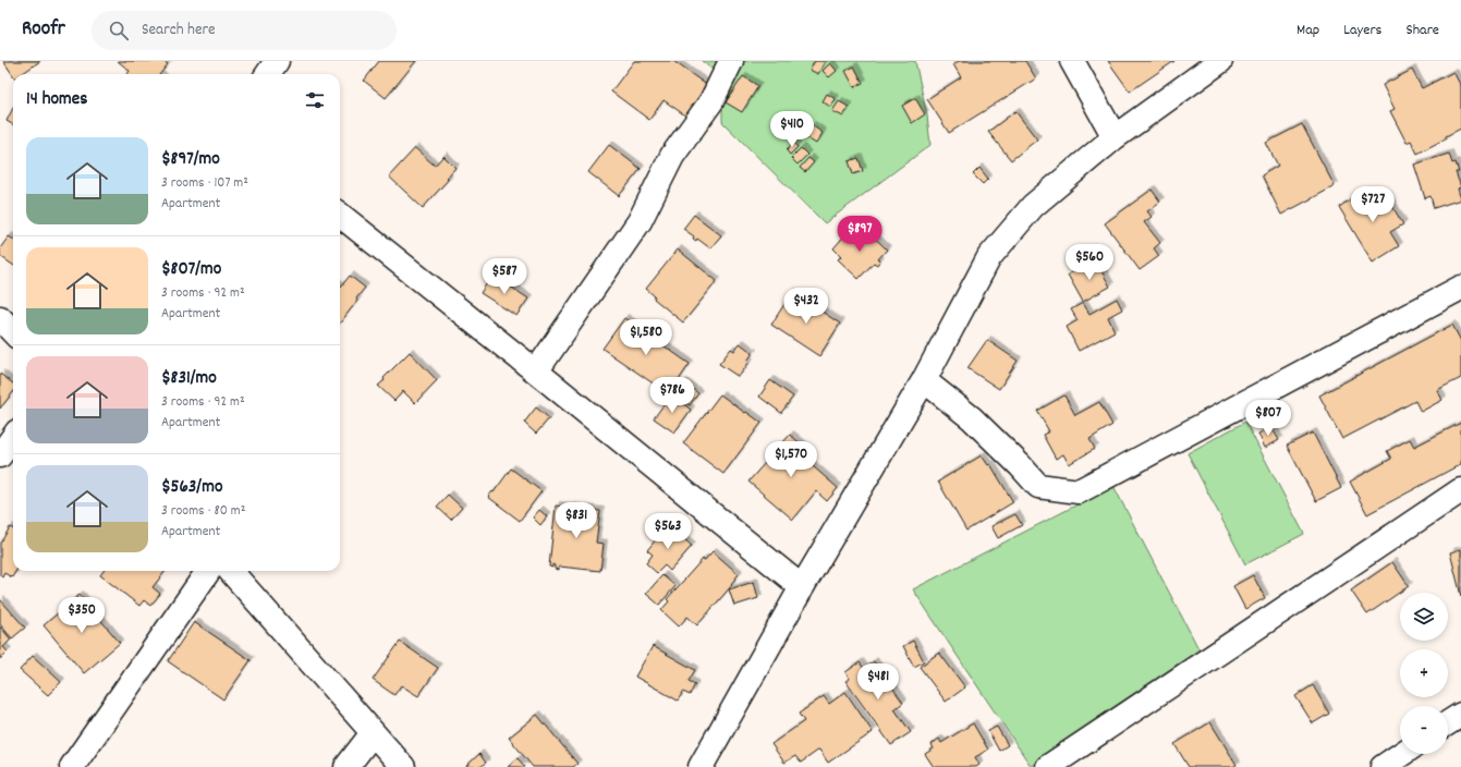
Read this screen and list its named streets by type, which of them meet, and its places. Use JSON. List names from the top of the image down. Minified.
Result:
{"page":{"header":"Roofr","search":"Search here","nav":["Map","Layers","Share"],"heading":"14 homes","price":["$410","$727","$897","$560","$587","$432","$1,580","$786","$807","$1,570","$831","$563","$350","$481"],"list":[{"name":"$897/mo","note":"3 rooms · 107 m² · Apartment"},{"name":"$807/mo","note":"3 rooms · 92 m² · Apartment"},{"name":"$831/mo","note":"3 rooms · 92 m² · Apartment"},{"name":"$563/mo","note":"3 rooms · 80 m² · Apartment"}],"map_buttons":["+","−"]}}
